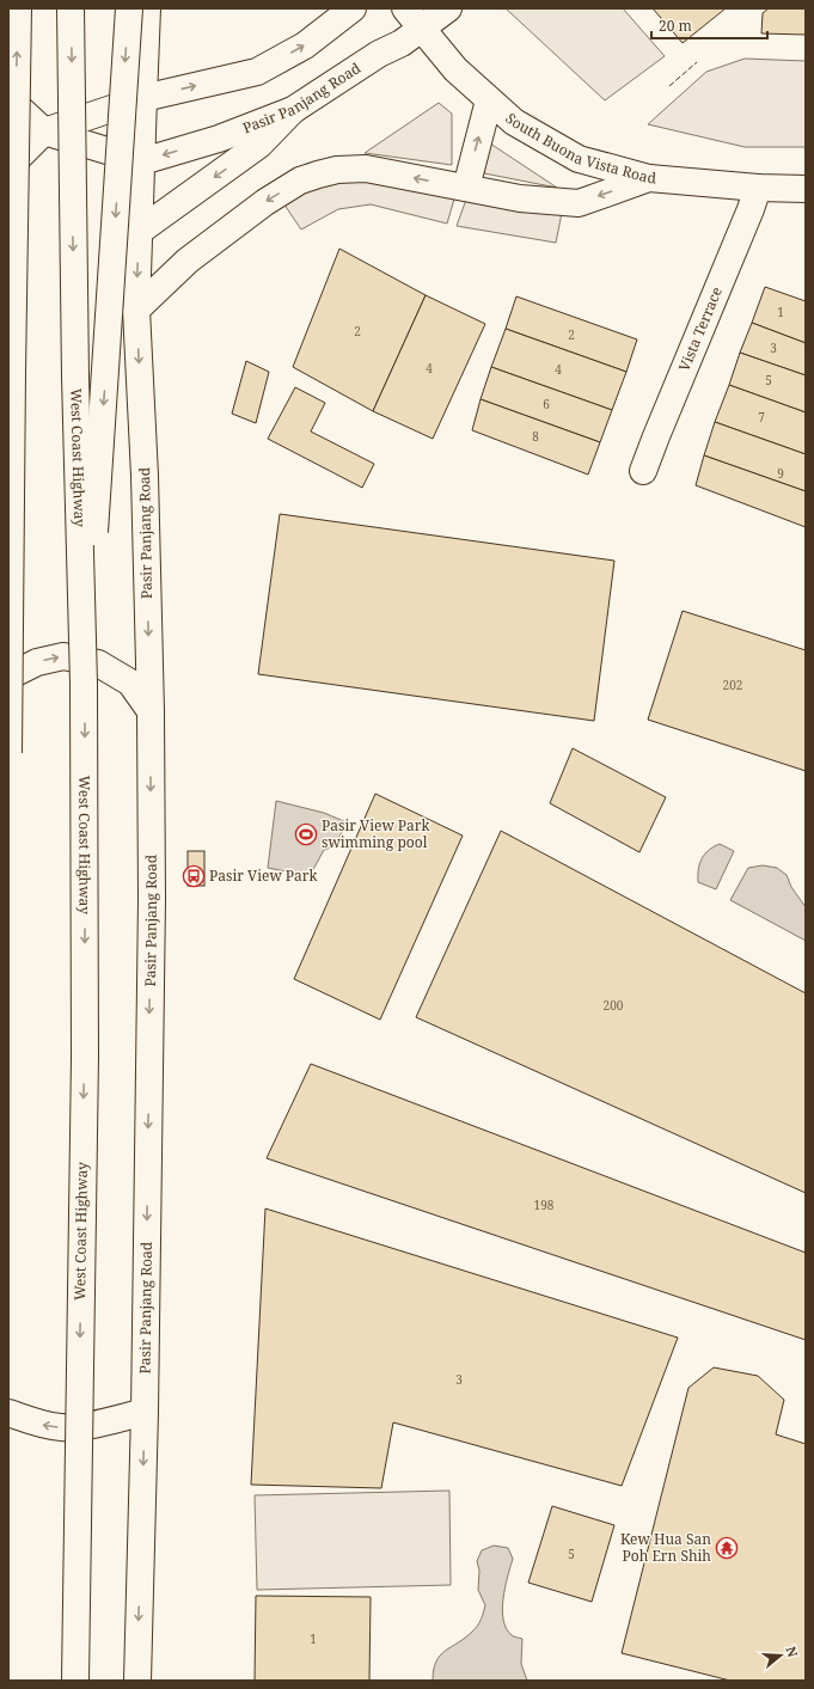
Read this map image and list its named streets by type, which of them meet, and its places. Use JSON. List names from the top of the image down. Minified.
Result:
{"streets":{"main road":["Pasir Panjang Road","South Buona Vista Road","Vista Terrace","West Coast Highway"]},"crossings":[["Pasir Panjang Road","South Buona Vista Road"],["South Buona Vista Road","Vista Terrace"]],"places":{"sports":["Pasir View Park swimming pool"],"bus stop":["Pasir View Park"],"temple":["Kew Hua San Poh Ern Shih"]},"house_numbers":["1","2","2","3","4","4","5","6","7","8","9","202","200","198","3","5","1"],"scale_bar":"20 m","north":"right"}
